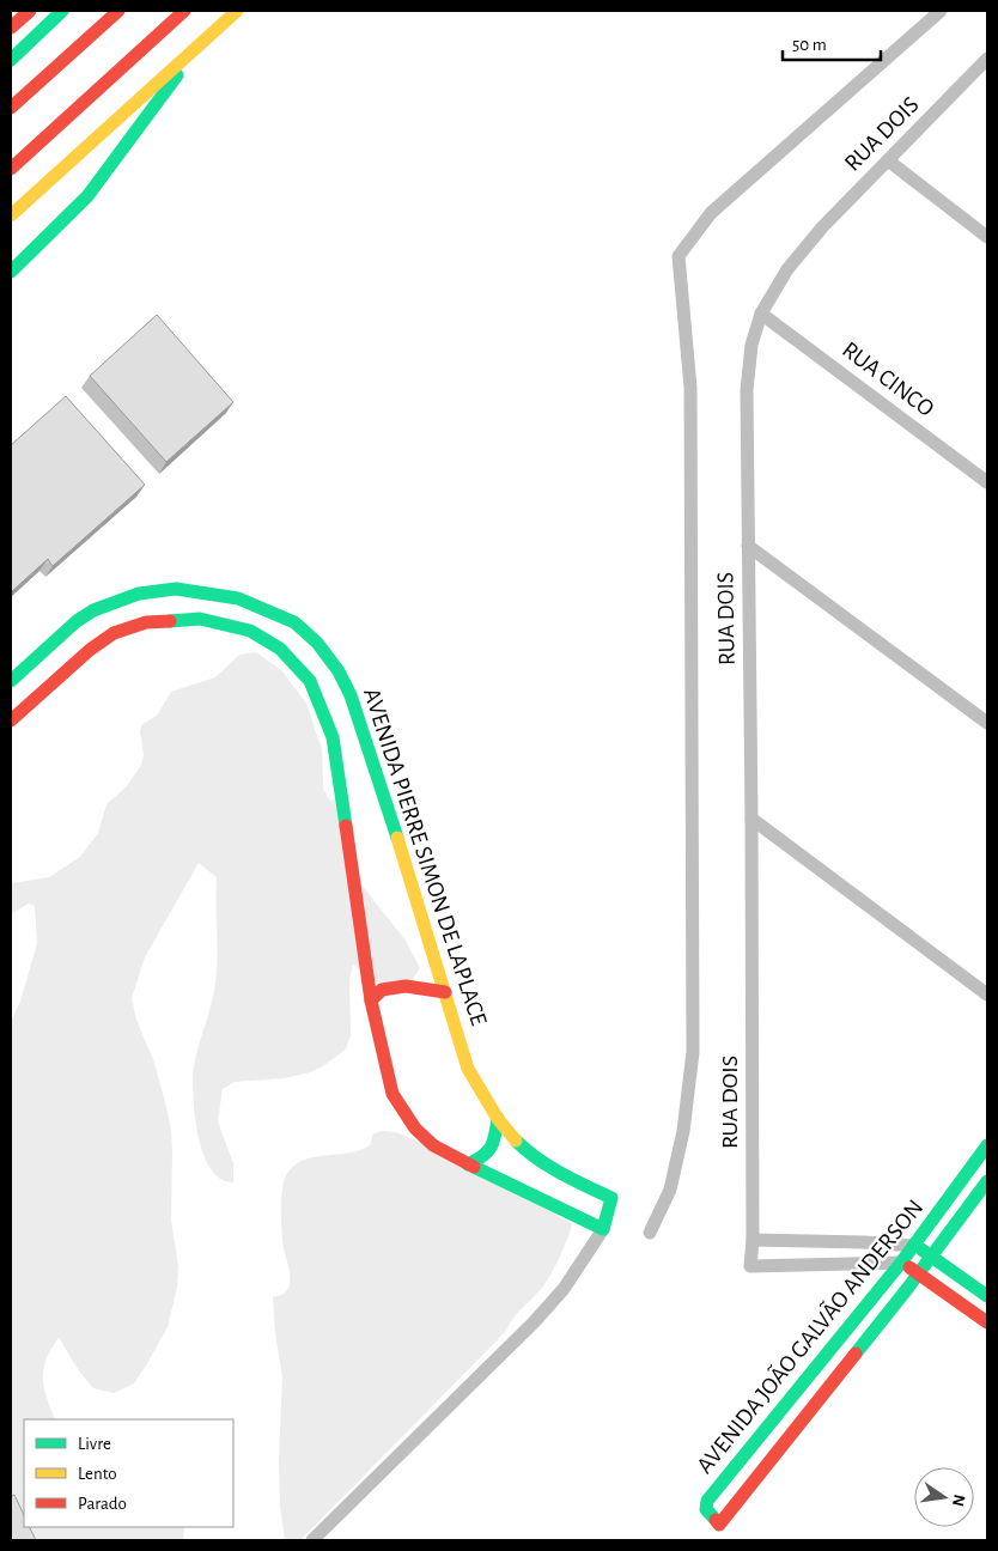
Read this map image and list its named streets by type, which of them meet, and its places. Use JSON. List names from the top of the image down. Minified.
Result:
{"streets":{"main road":["AVENIDA PIERRE SIMON DE LAPLACE","AVENIDA JOÃO GALVÃO ANDERSON"],"street":["RUA DOIS","RUA CINCO"]},"crossings":[["RUA DOIS","RUA CINCO"],["RUA DOIS","AVENIDA JOÃO GALVÃO ANDERSON"]],"legend":["Livre","Lento","Parado"],"scale_bar":"50 m","north":"right"}
